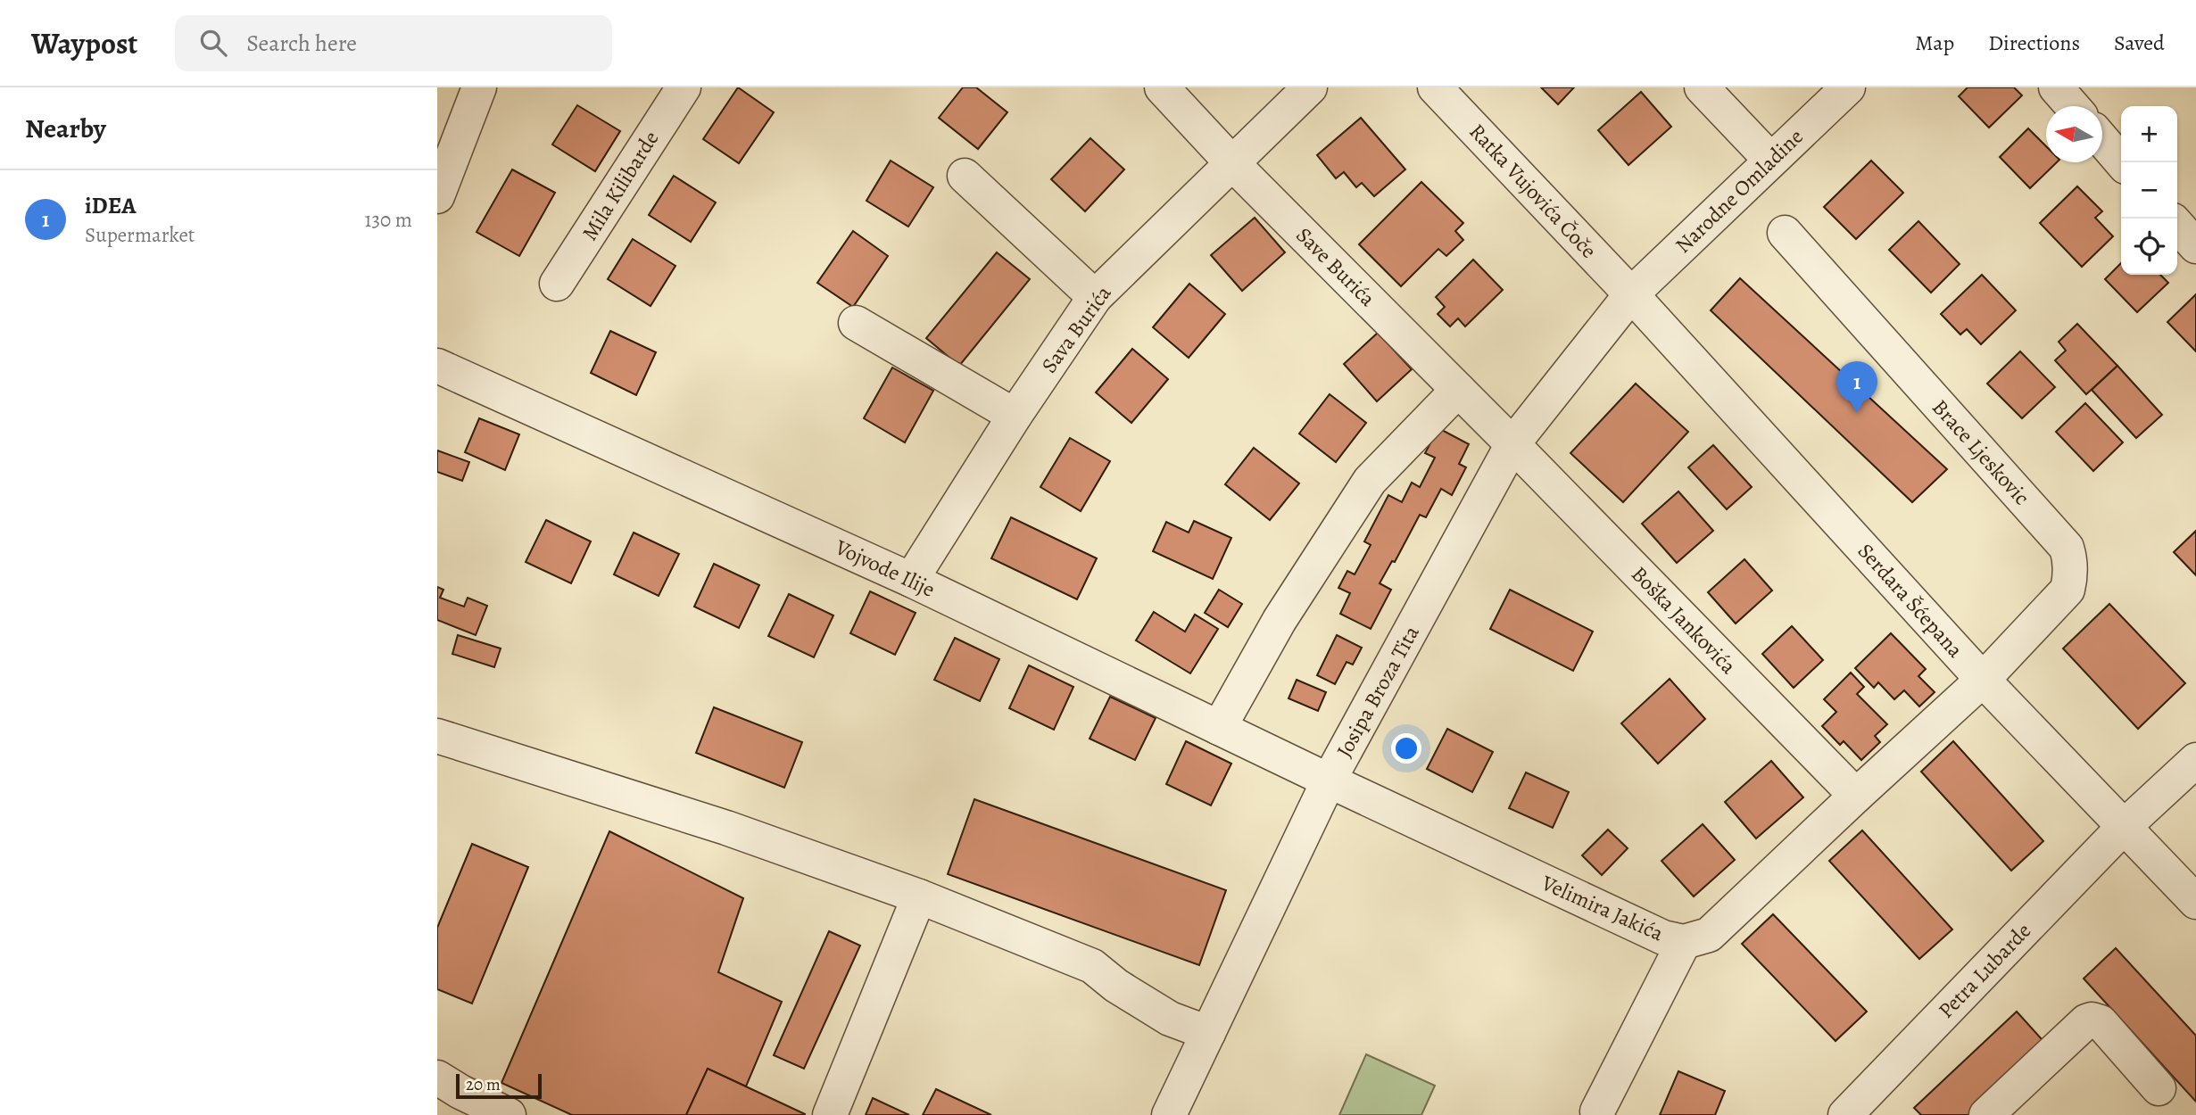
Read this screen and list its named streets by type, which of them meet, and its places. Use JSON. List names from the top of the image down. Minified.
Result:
{"streets":{"street":["Mila Kilibarde","Ratka Vujovića Čoče","Narodne Omladine","Save Burića","Sava Burića","Brace Ljeskovic","Vojvode Ilije","Serdara Šćepana","Boška Jankovića","Josipa Broza Tita","Velimira Jakića","Petra Lubarde"]},"crossings":[["Ratka Vujovića Čoče","Narodne Omladine"],["Ratka Vujovića Čoče","Serdara Šćepana"],["Ratka Vujovića Čoče","Josipa Broza Tita"],["Narodne Omladine","Serdara Šćepana"],["Narodne Omladine","Josipa Broza Tita"],["Save Burića","Sava Burića"],["Save Burića","Boška Jankovića"],["Save Burića","Josipa Broza Tita"],["Sava Burića","Vojvode Ilije"],["Brace Ljeskovic","Serdara Šćepana"],["Brace Ljeskovic","Velimira Jakića"],["Vojvode Ilije","Josipa Broza Tita"],["Vojvode Ilije","Velimira Jakića"],["Serdara Šćepana","Josipa Broza Tita"],["Serdara Šćepana","Velimira Jakića"],["Serdara Šćepana","Petra Lubarde"],["Boška Jankovića","Josipa Broza Tita"],["Boška Jankovića","Velimira Jakića"],["Josipa Broza Tita","Velimira Jakića"]],"scale_bar":"20 m","north":"left","page":{"header":"Waypost","search":"Search here","nav":["Map","Directions","Saved"],"heading":"Nearby","map_buttons":["+","−"],"list":[{"mark":"1","name":"iDEA","note":"Supermarket","value":"130 m"}],"pins":"1","scale":"20 m"}}
